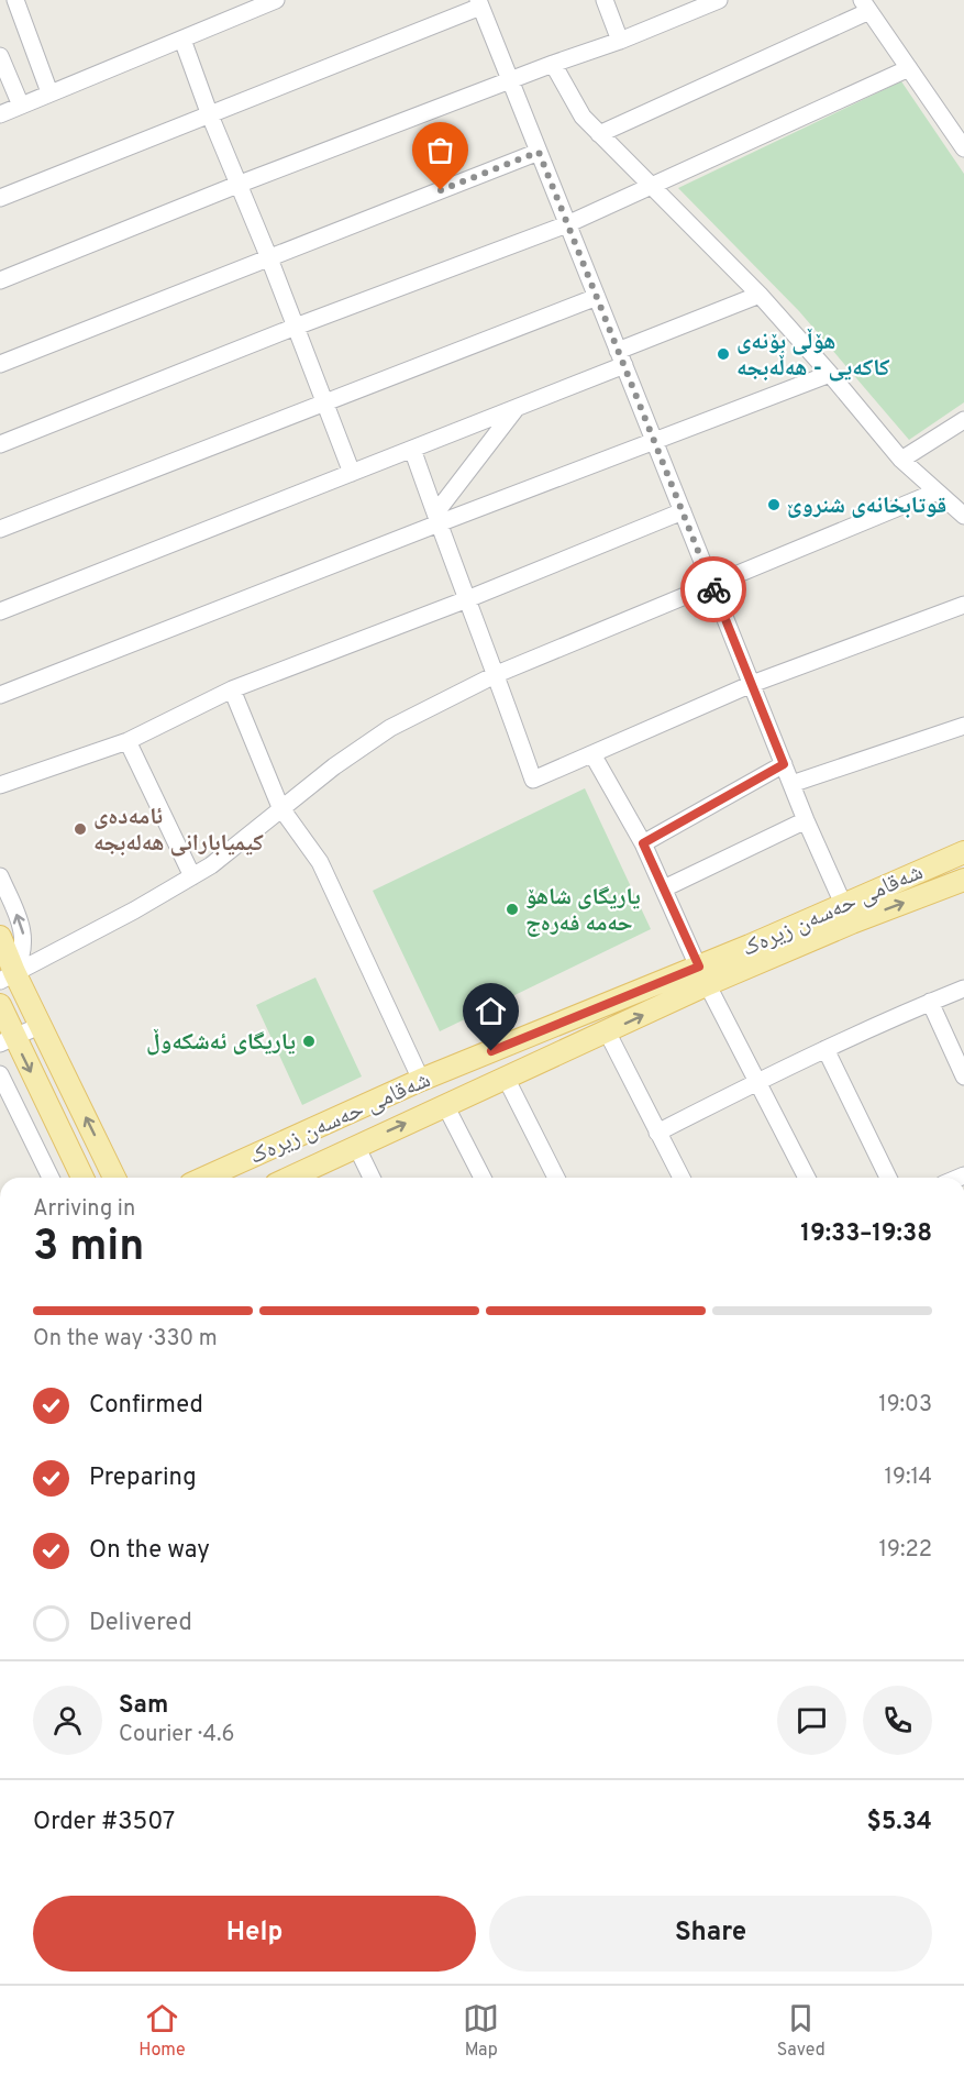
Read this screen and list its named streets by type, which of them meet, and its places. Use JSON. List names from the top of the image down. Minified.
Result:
{"streets":{"main road":["شەقامی حەسەن زیرەک"]},"places":["ھۆڵی بۆنەی کاکەیی - هەڵەبجە","قوتابخانەی شنروێ","ئامەدەی کیمیابارانی هەلەبجە","یاریگای شاهۆ حەمە فەرەج","یاریگای ئەشکەوڵ"],"page":{"heading":["3 min","Arriving in","19:33–19:38"],"panel":["Sam","Courier · 4.6","Order #3507","$5.34"],"bar":"On the way · 330 m","list":[["Confirmed","19:03"],["Preparing","19:14"],["On the way","19:22"],"Delivered"],"buttons":["Help","Share"],"tabs":["Home","Map","Saved"]}}
